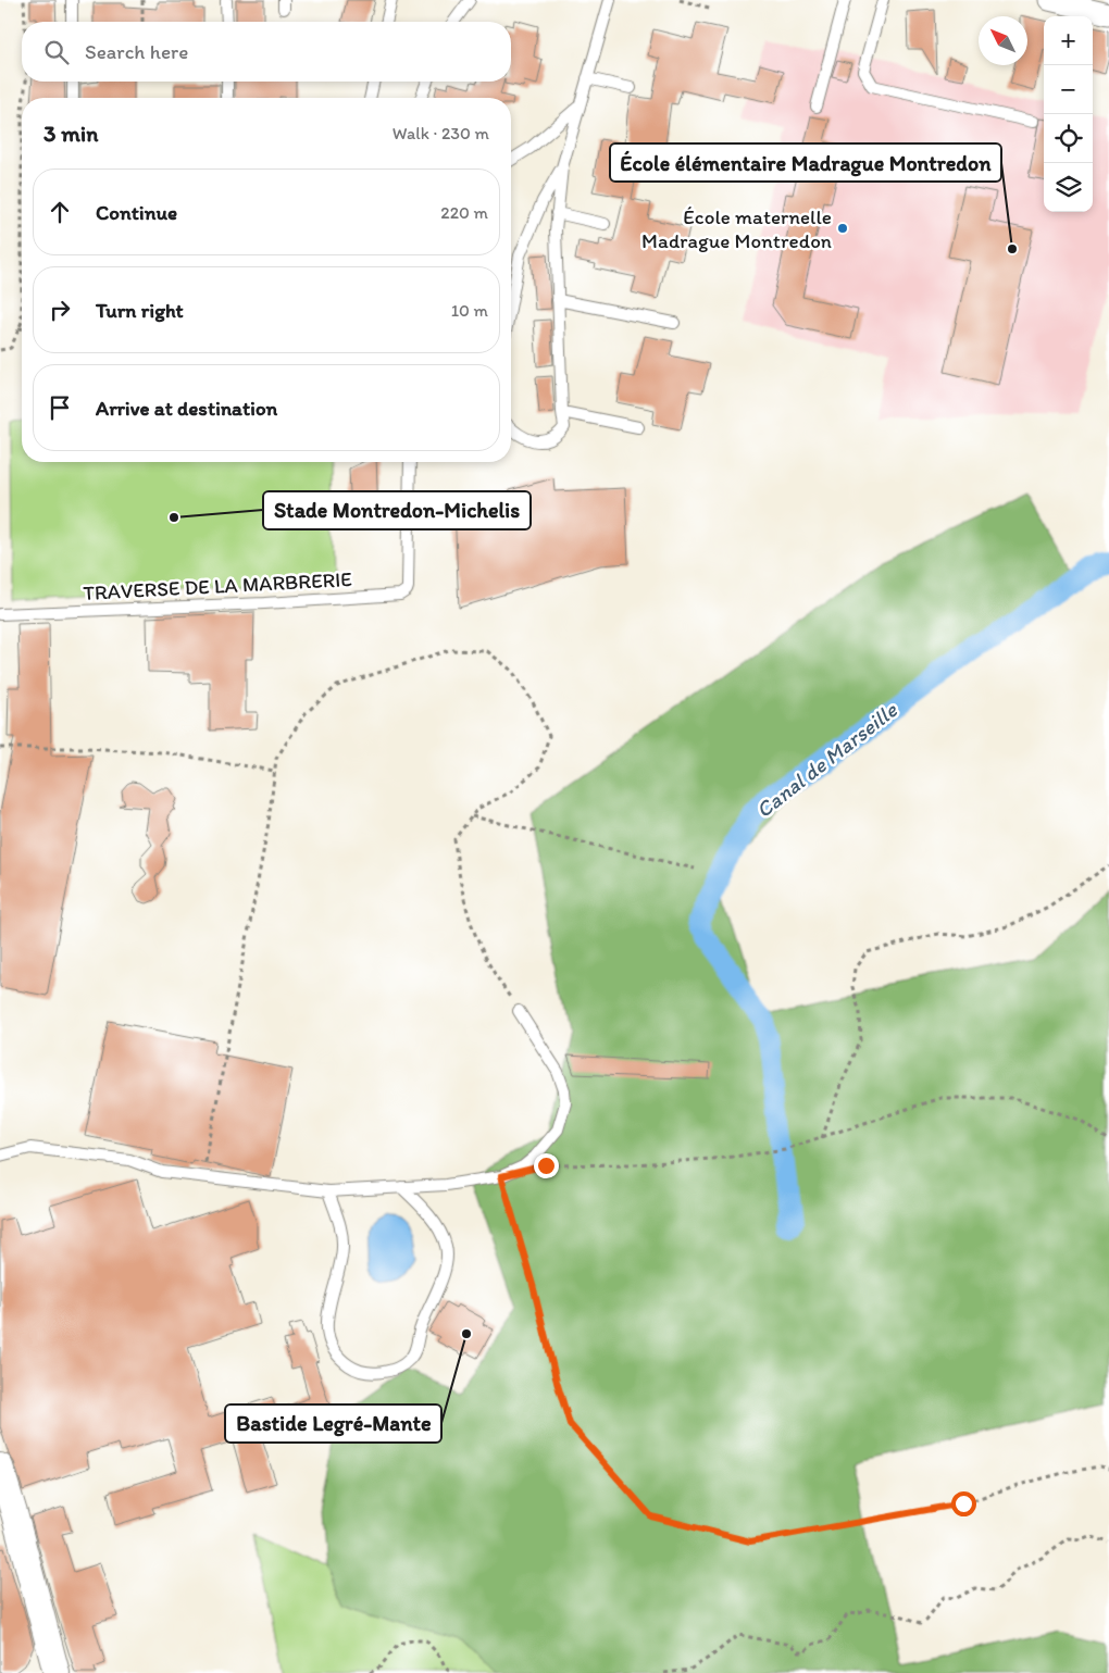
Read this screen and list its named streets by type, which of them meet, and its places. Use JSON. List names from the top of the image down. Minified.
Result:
{"streets":{"lane":["TRAVERSE DE LA MARBRERIE"]},"water":["Canal de Marseille"],"places":["École maternelle Madrague Montredon","École élémentaire Madrague Montredon","Stade Montredon-Michelis","Bastide Legré-Mante"],"north":"top left","page":{"map_buttons":["+","−"],"search":"Search here","heading":["3 min","Walk · 230 m"],"list":[["Continue","220 m"],["Turn right","10 m"],"Arrive at destination"]}}
